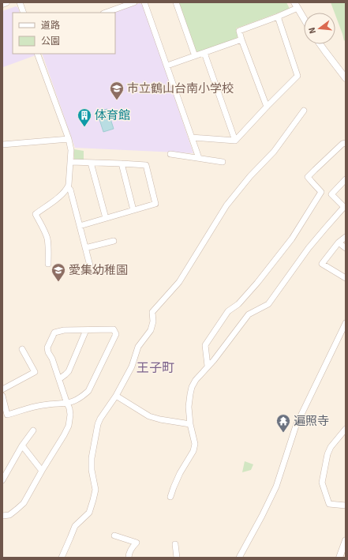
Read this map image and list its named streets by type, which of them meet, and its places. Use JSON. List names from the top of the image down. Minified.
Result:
{"districts":["王子町"],"places":{"school or university":["市立鶴山台南小学校","愛集幼稚園"],"building":["体育館"],"temple":["遍照寺"]},"legend":["道路","公園"],"north":"left"}
